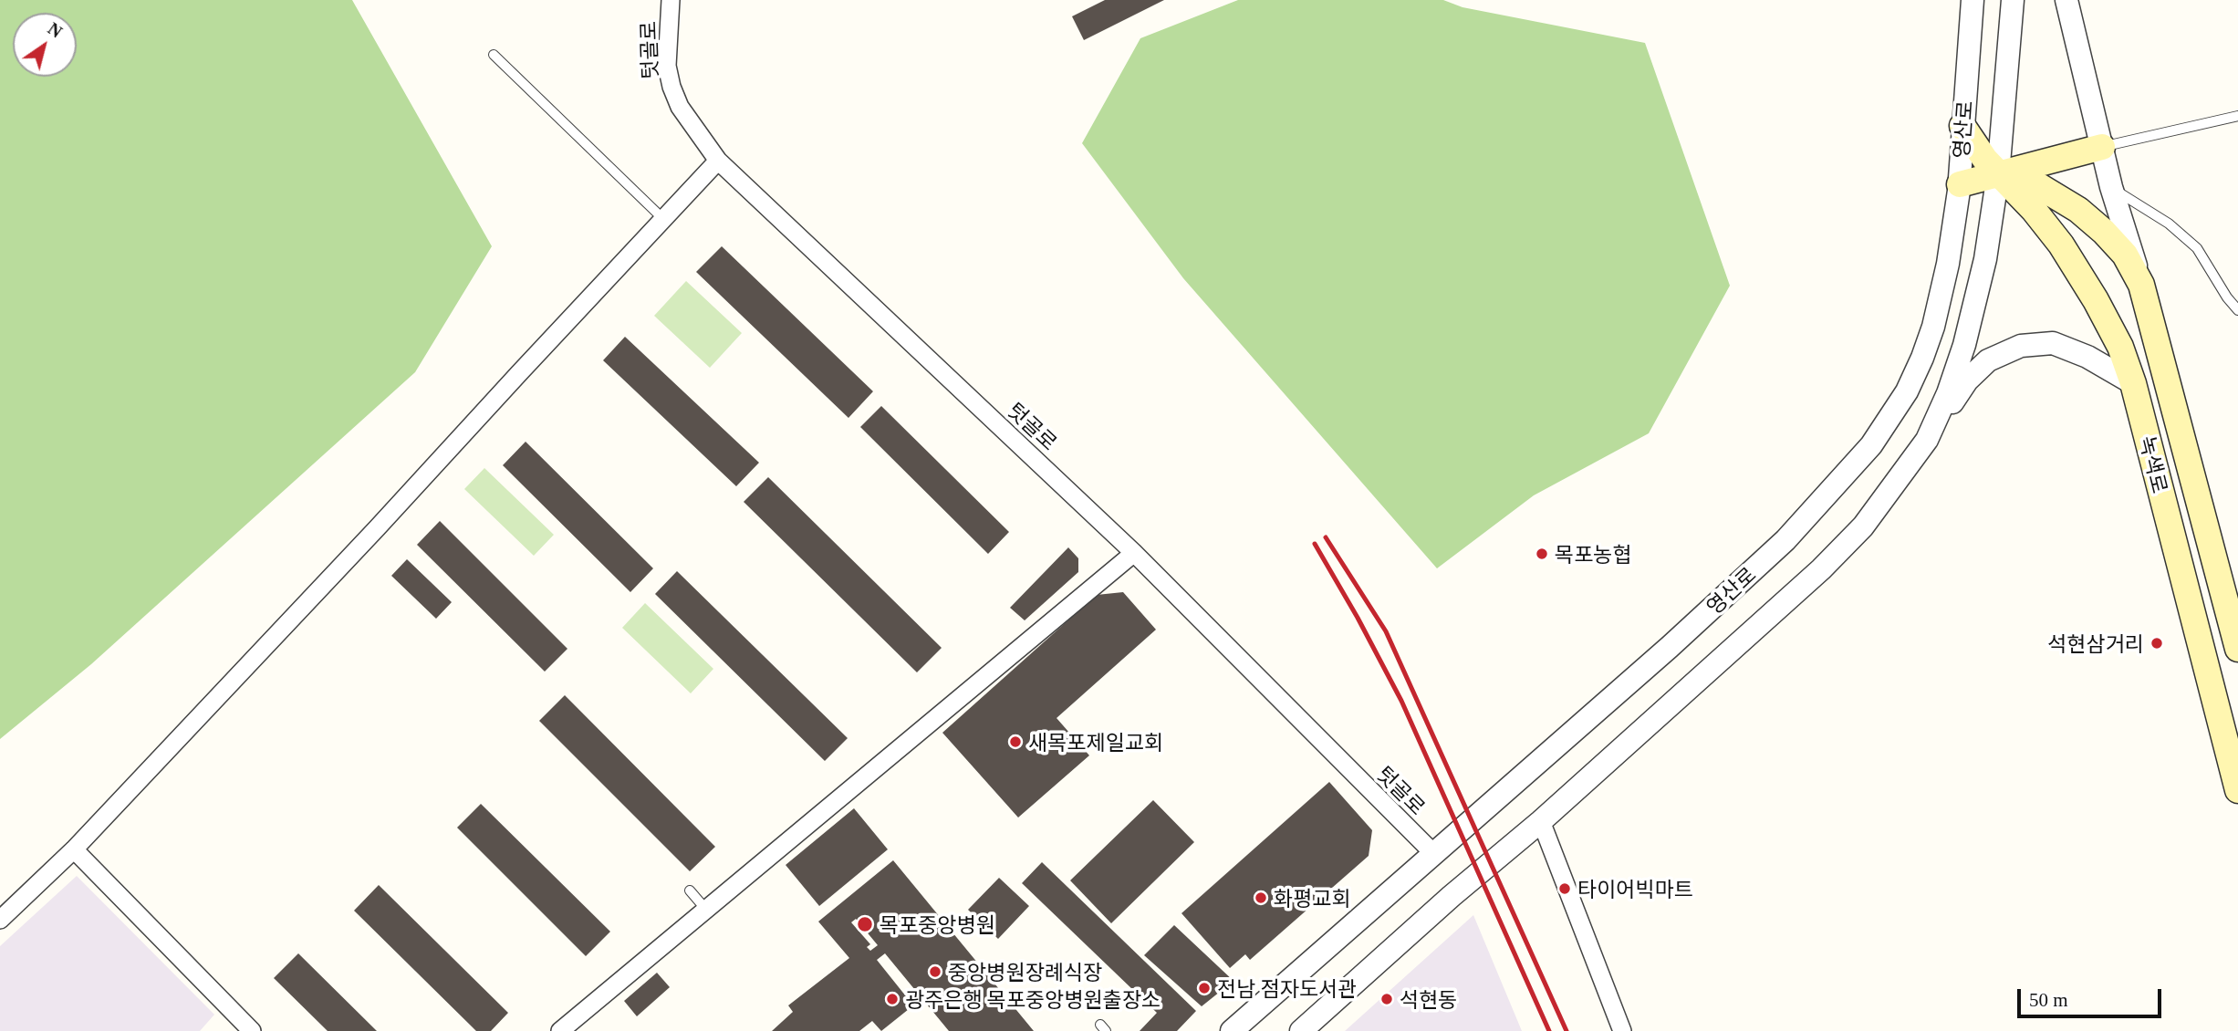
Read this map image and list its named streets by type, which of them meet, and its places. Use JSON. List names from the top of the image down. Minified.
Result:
{"streets":{"main road":["녹색로"],"street":["텃골로","영산로"]},"crossings":[["텃골로","영산로"],["영산로","녹색로"]],"places":["목포농협","석현삼거리","새목포제일교회","타이어빅마트","화평교회","목포중앙병원","중앙병원장례식장","전남 점자도서관","광주은행 목포중앙병원출장소","석현동"],"scale_bar":"50 m","north":"top right"}
